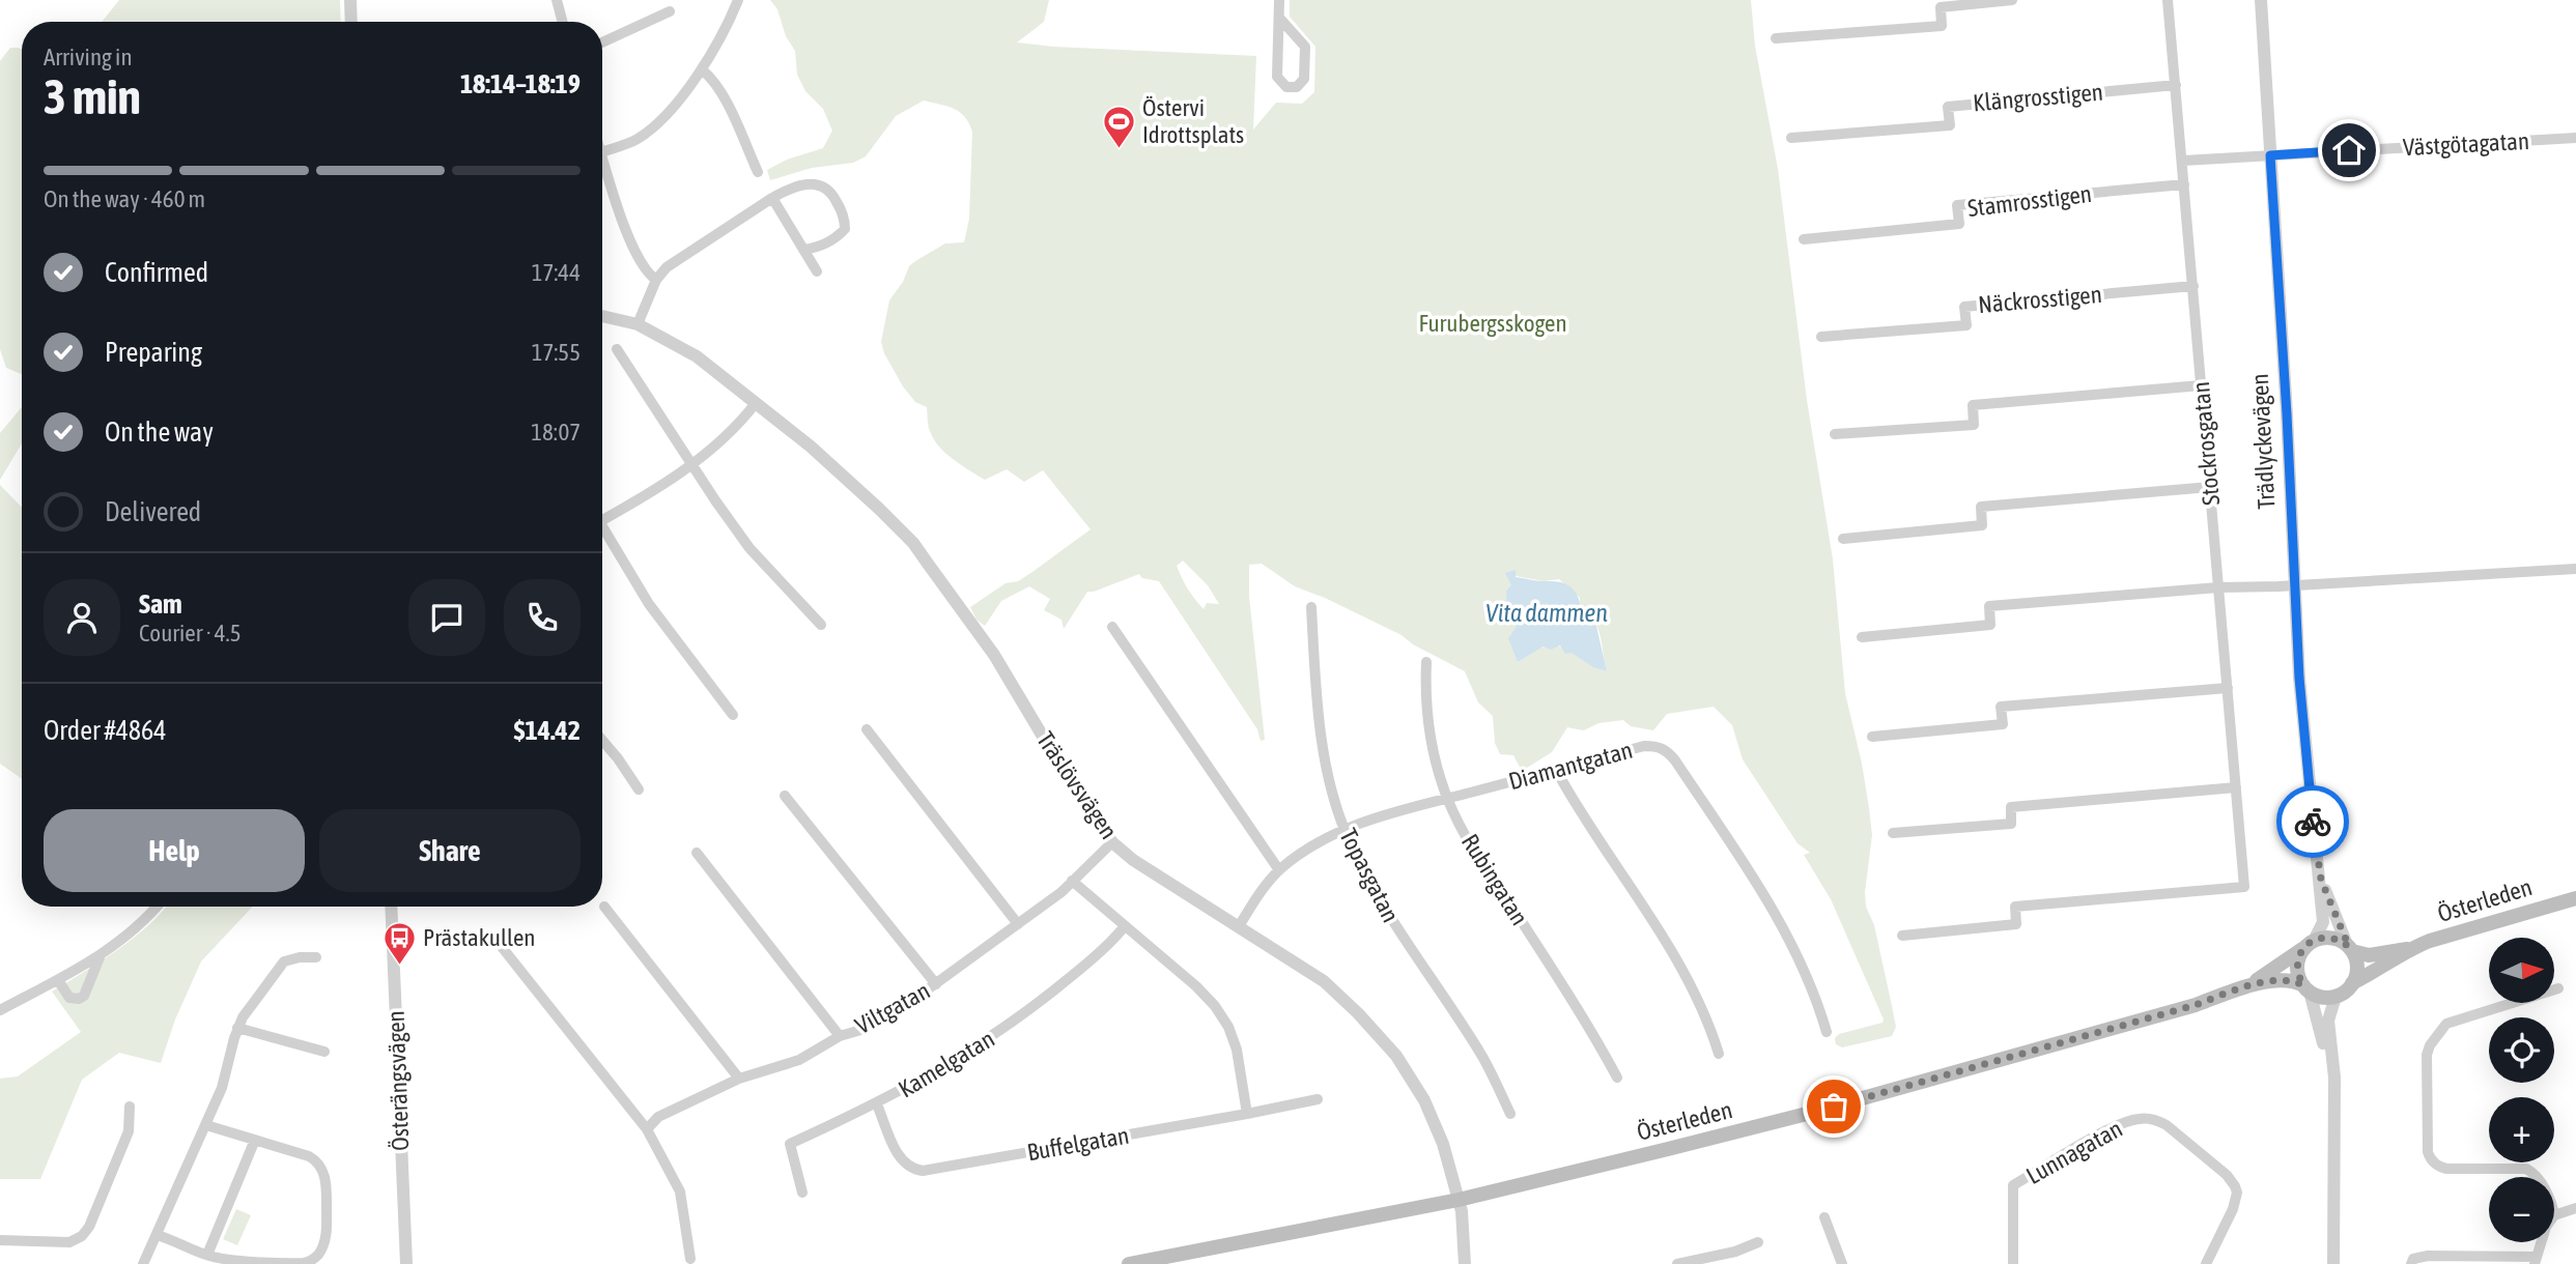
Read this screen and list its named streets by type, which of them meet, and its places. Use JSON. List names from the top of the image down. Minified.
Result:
{"streets":{"main road":["Trädlyckevägen","Österleden"],"street":["Klängrosstigen","Västgötagatan","Stamrosstigen","Näckrosstigen","Stockrosgatan","Diamantgatan","Träslövsvägen","Topasgatan","Rubingatan","Viltgatan","Kamelgatan","Österängsvägen","Buffelgatan","Lunnagatan"]},"crossings":[["Klängrosstigen","Stockrosgatan"],["Västgötagatan","Trädlyckevägen"],["Västgötagatan","Stockrosgatan"],["Stamrosstigen","Stockrosgatan"],["Näckrosstigen","Stockrosgatan"],["Trädlyckevägen","Österleden"],["Diamantgatan","Träslövsvägen"],["Diamantgatan","Topasgatan"],["Diamantgatan","Rubingatan"],["Träslövsvägen","Österleden"],["Träslövsvägen","Viltgatan"],["Kamelgatan","Buffelgatan"]],"water":["Vita dammen"],"parks":["Furubergsskogen"],"places":{"sports":["Östervi Idrottsplats"],"bus stop":["Prästakullen"]},"north":"right","page":{"heading":["3 min","Arriving in","18:14–18:19"],"panel":["Sam","Courier · 4.5","Order #4864","$14.42"],"bar":"On the way · 460 m","list":[["Confirmed","17:44"],["Preparing","17:55"],["On the way","18:07"],"Delivered"],"buttons":["Help","Share"],"map_buttons":["+","−"]}}
